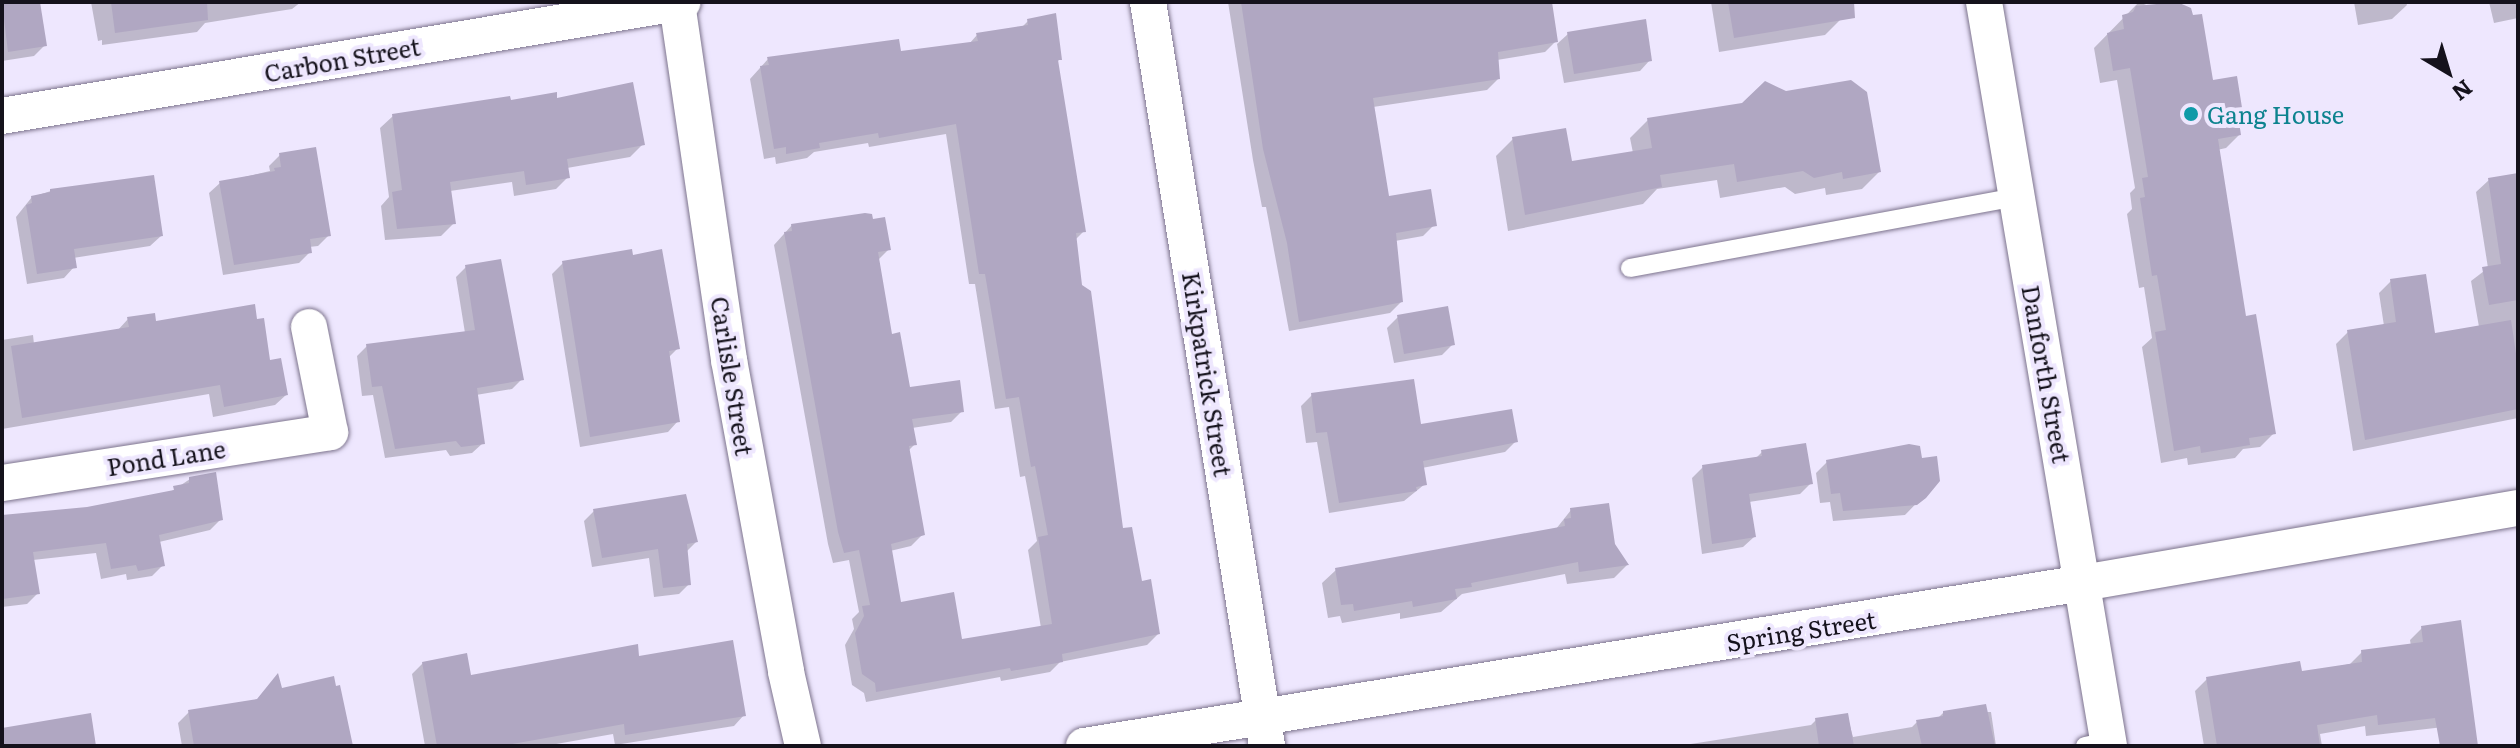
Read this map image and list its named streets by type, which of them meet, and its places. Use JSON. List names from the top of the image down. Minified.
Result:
{"streets":{"street":["Carbon Street","Kirkpatrick Street","Danforth Street","Carlisle Street","Pond Lane","Spring Street"]},"crossings":[["Carbon Street","Carlisle Street"],["Kirkpatrick Street","Spring Street"],["Danforth Street","Spring Street"]],"places":["Gang House"],"north":"bottom right"}
